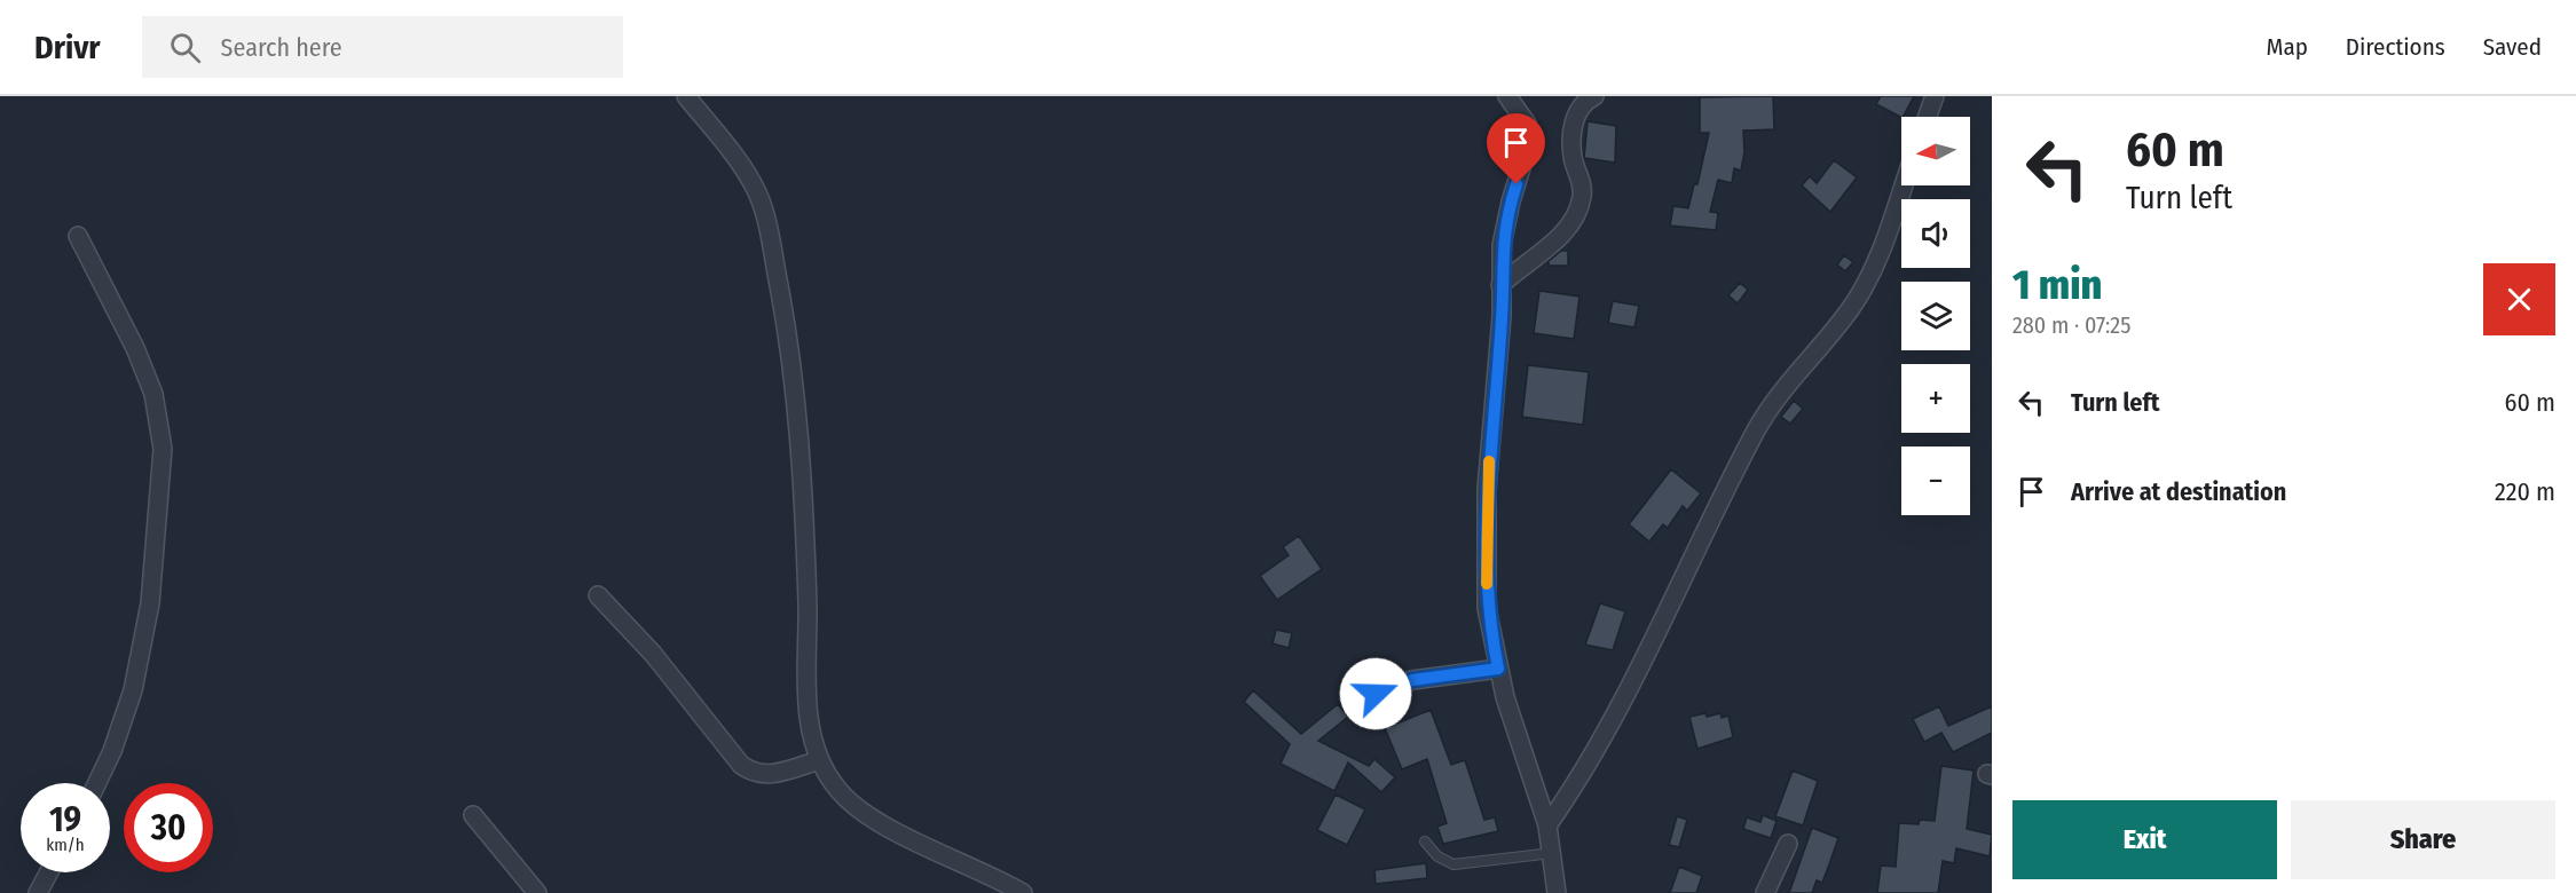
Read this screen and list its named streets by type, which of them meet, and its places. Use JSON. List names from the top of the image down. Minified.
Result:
{"north":"left","page":{"header":"Drivr","search":"Search here","nav":["Map","Directions","Saved"],"turn":["60 m","Turn left"],"map_buttons":["+","−"],"heading":["1 min","280 m · 07:25"],"list":[{"name":"Turn left","value":"60 m"},{"name":"Arrive at destination","value":"220 m"}],"speed":"19 km/h","limit":"30","buttons":["Exit","Share"]}}
